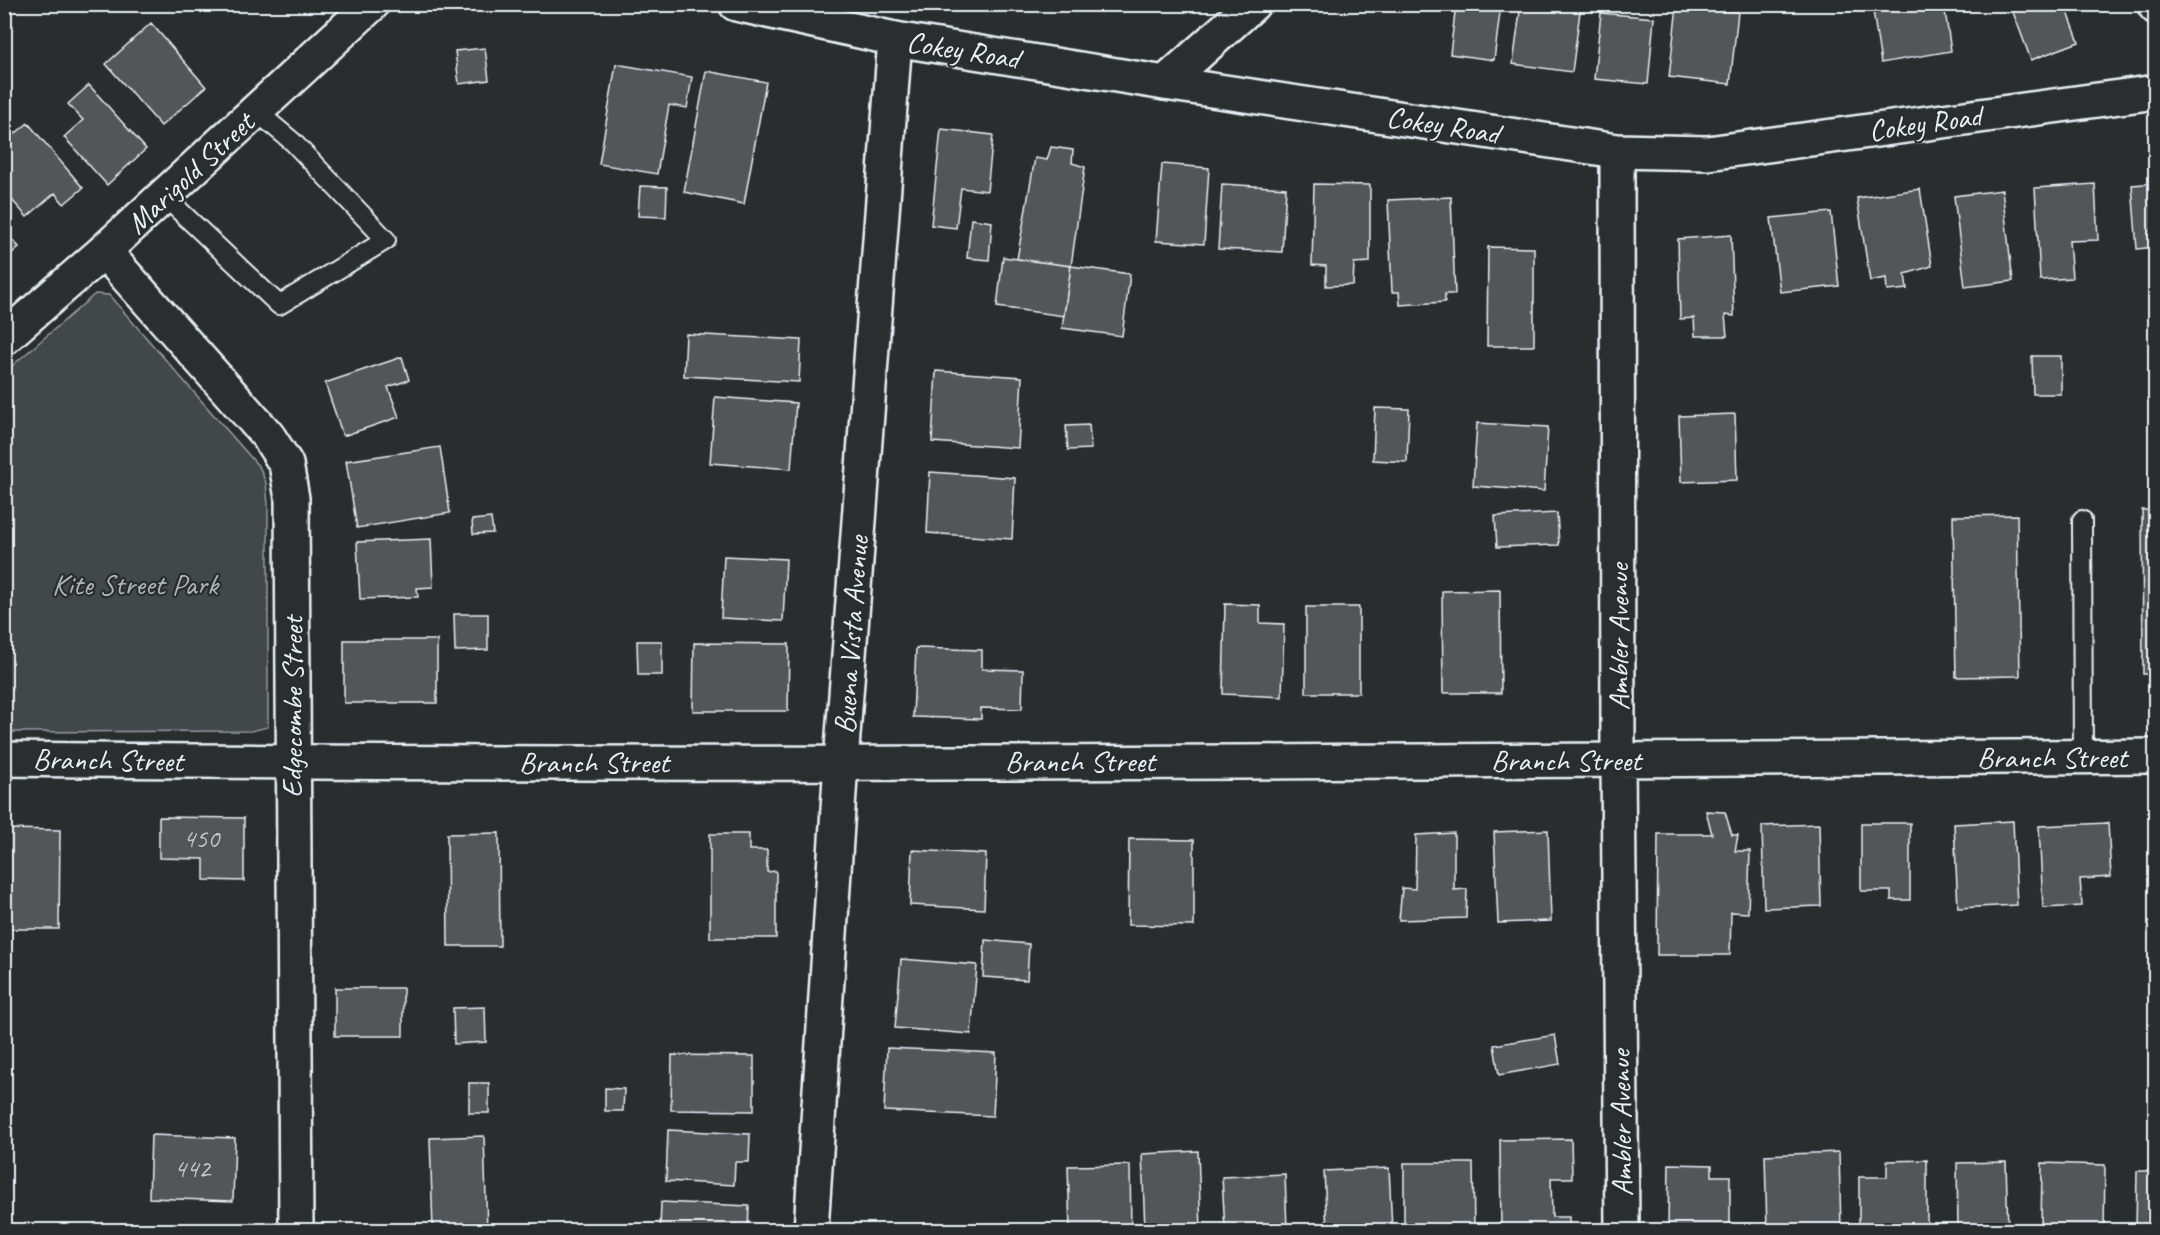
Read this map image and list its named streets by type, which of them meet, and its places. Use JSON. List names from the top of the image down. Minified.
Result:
{"streets":{"street":["Cokey Road","Marigold Street","Buena Vista Avenue","Ambler Avenue","Edgecombe Street","Branch Street"]},"crossings":[["Cokey Road","Buena Vista Avenue"],["Cokey Road","Ambler Avenue"],["Marigold Street","Edgecombe Street"],["Buena Vista Avenue","Branch Street"],["Ambler Avenue","Branch Street"],["Edgecombe Street","Branch Street"]],"parks":["Kite Street Park"],"house_numbers":["450","442"]}
